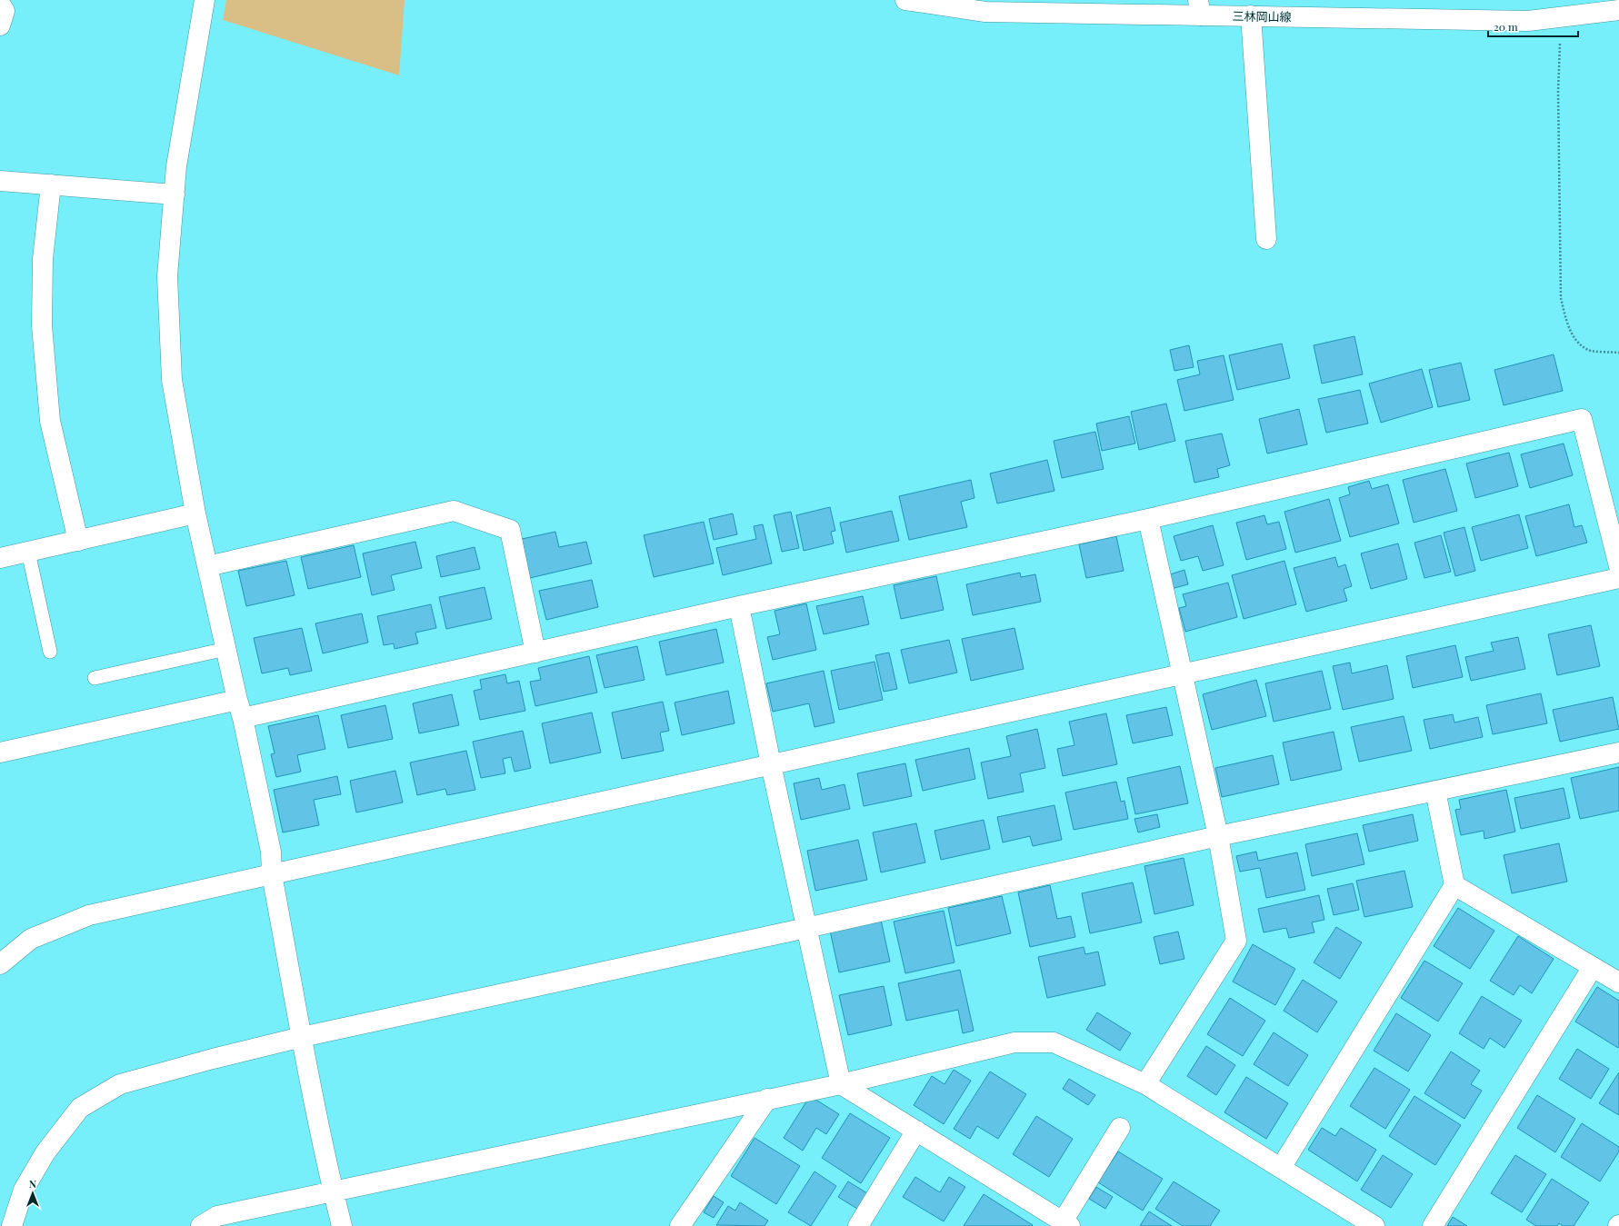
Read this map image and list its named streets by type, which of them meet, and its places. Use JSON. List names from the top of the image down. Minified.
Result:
{"streets":{"street":["三林岡山線"]},"scale_bar":"20 m","north":"top"}
